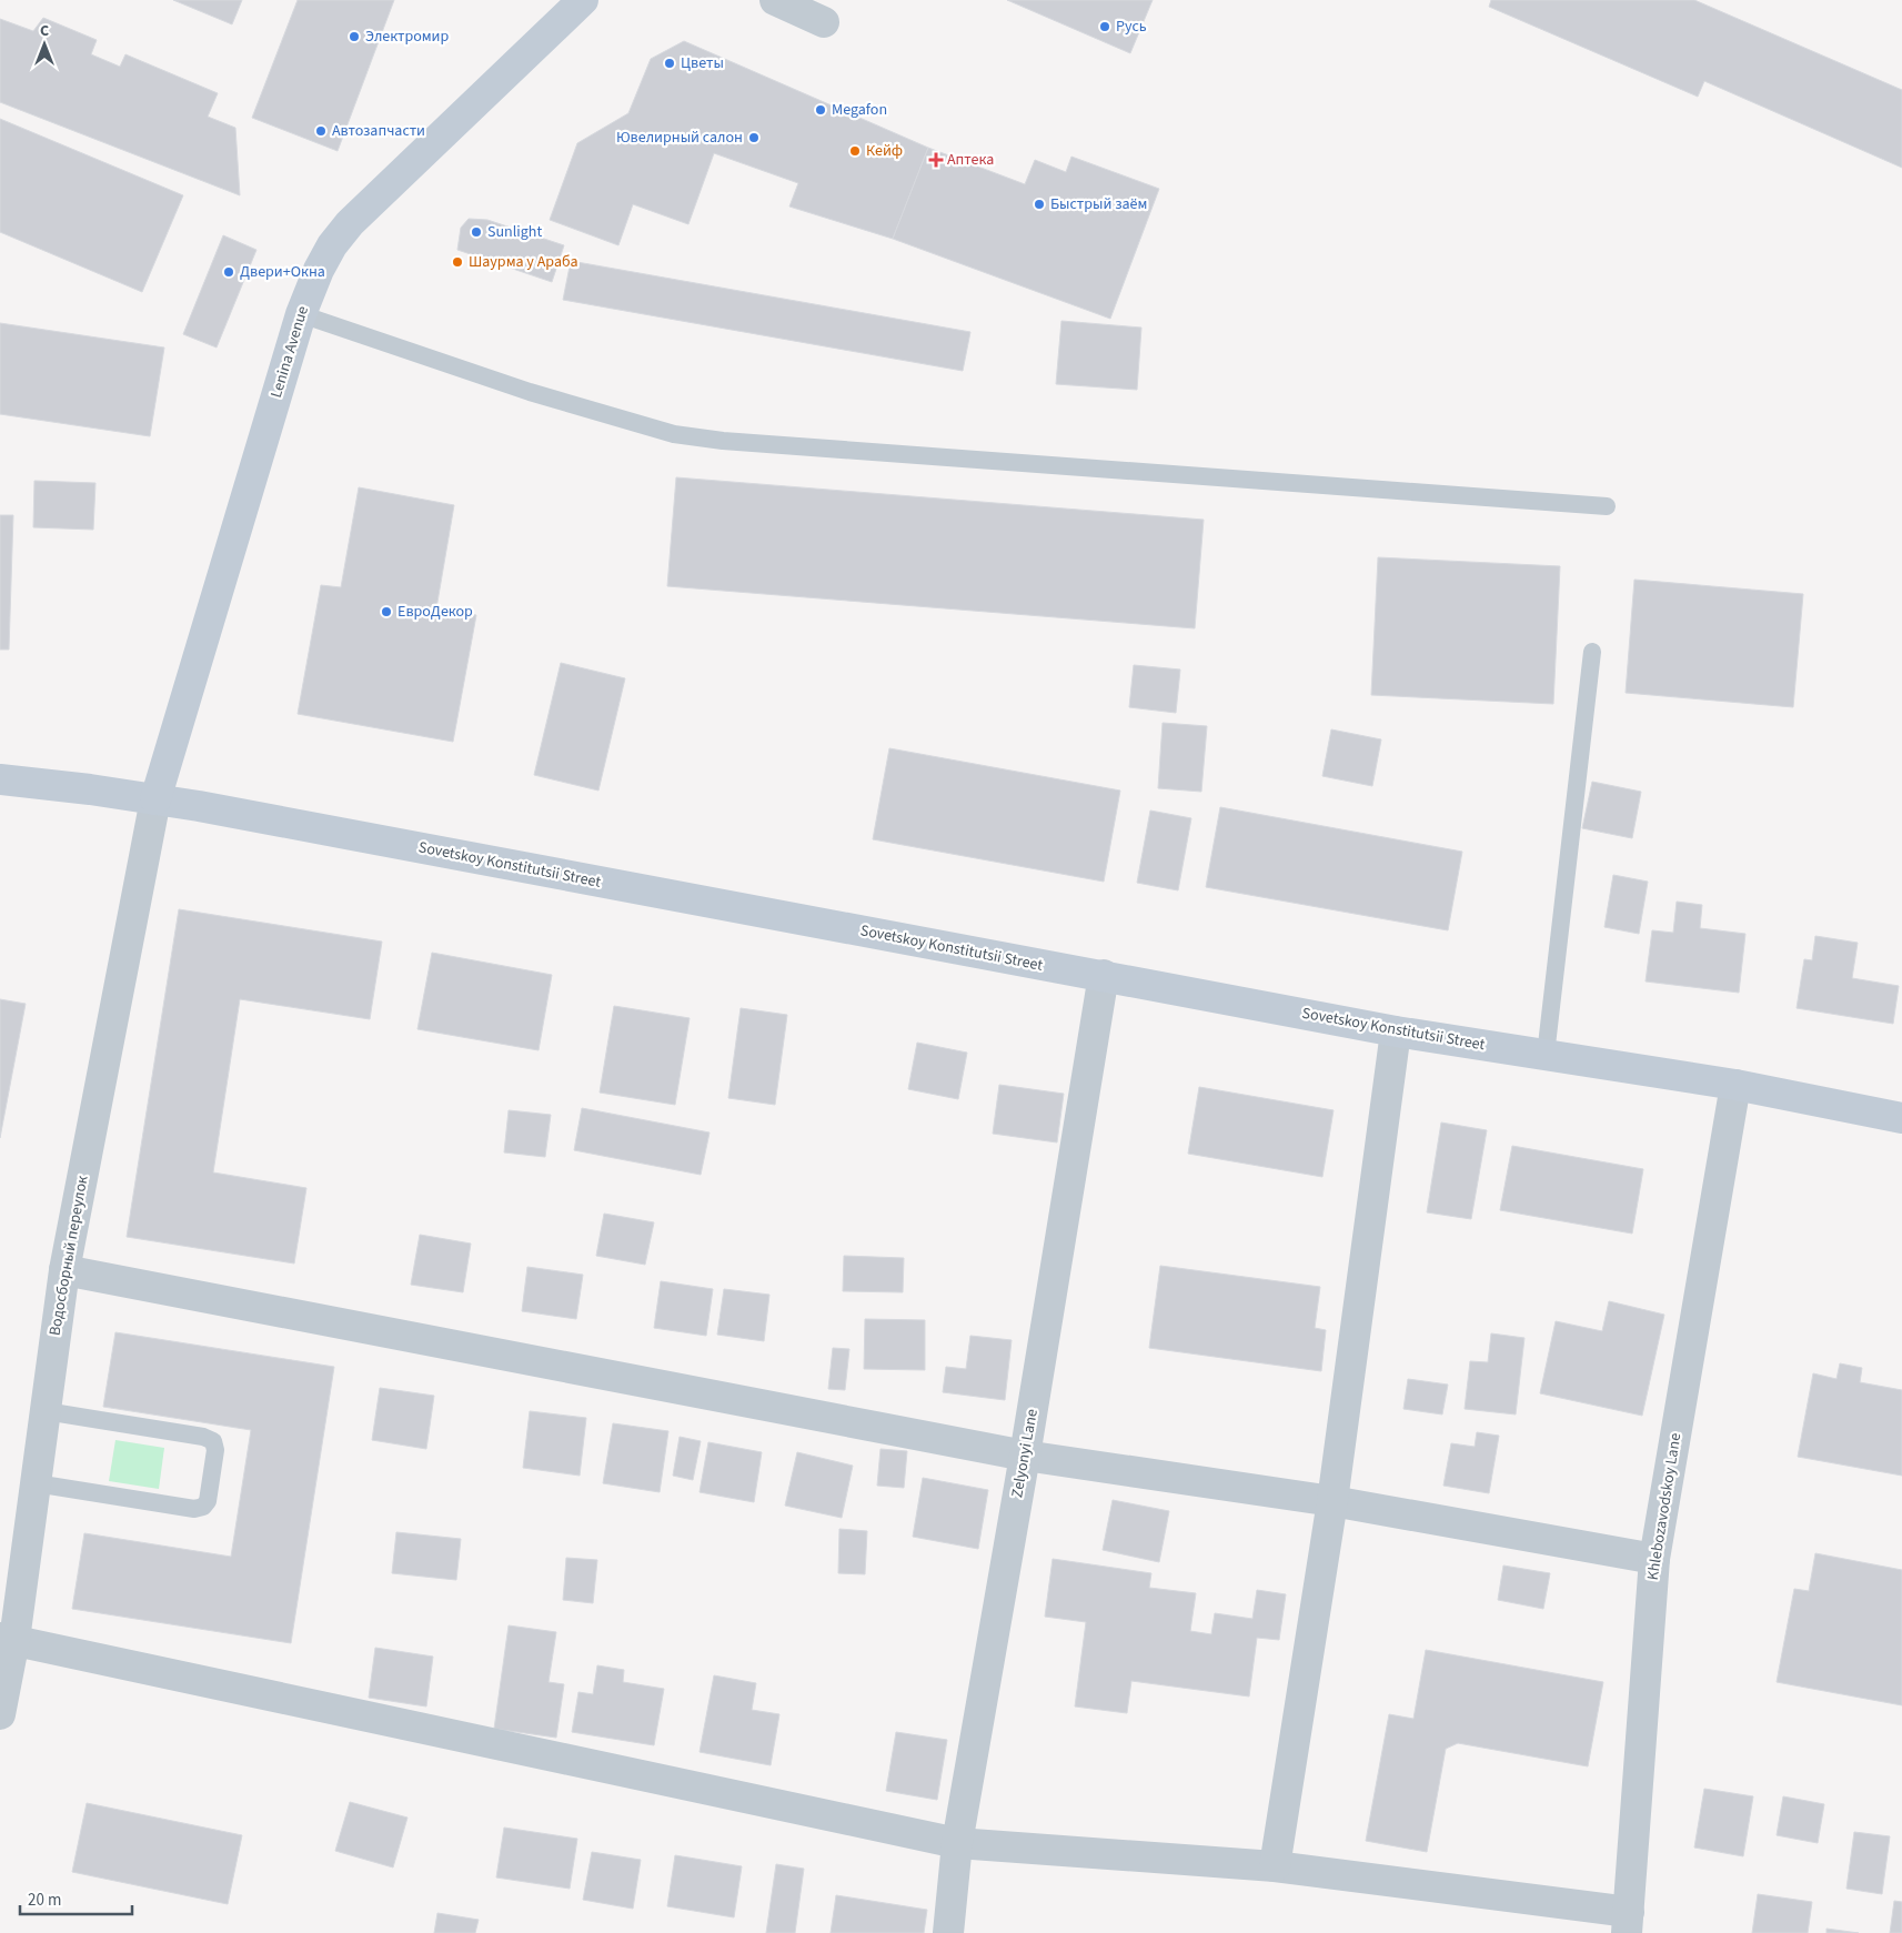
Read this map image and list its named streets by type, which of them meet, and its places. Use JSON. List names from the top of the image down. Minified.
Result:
{"streets":{"main road":["Lenina Avenue","Sovetskoy Konstitutsii Street"],"street":["Водосборный переулок","Zelyonyi Lane","Khlebozavodskoy Lane"]},"crossings":[["Lenina Avenue","Sovetskoy Konstitutsii Street"],["Lenina Avenue","Водосборный переулок"],["Sovetskoy Konstitutsii Street","Водосборный переулок"],["Sovetskoy Konstitutsii Street","Zelyonyi Lane"],["Sovetskoy Konstitutsii Street","Khlebozavodskoy Lane"]],"places":{"other":["Русь","Электромир","Цветы","Megafon","Автозапчасти","Ювелирный салон","Кейф","Быстрый заём","Sunlight","Шаурма у Араба","Двери+Окна","ЕвроДекор"],"health":["Аптека"]},"scale_bar":"20 m","north":"top"}
